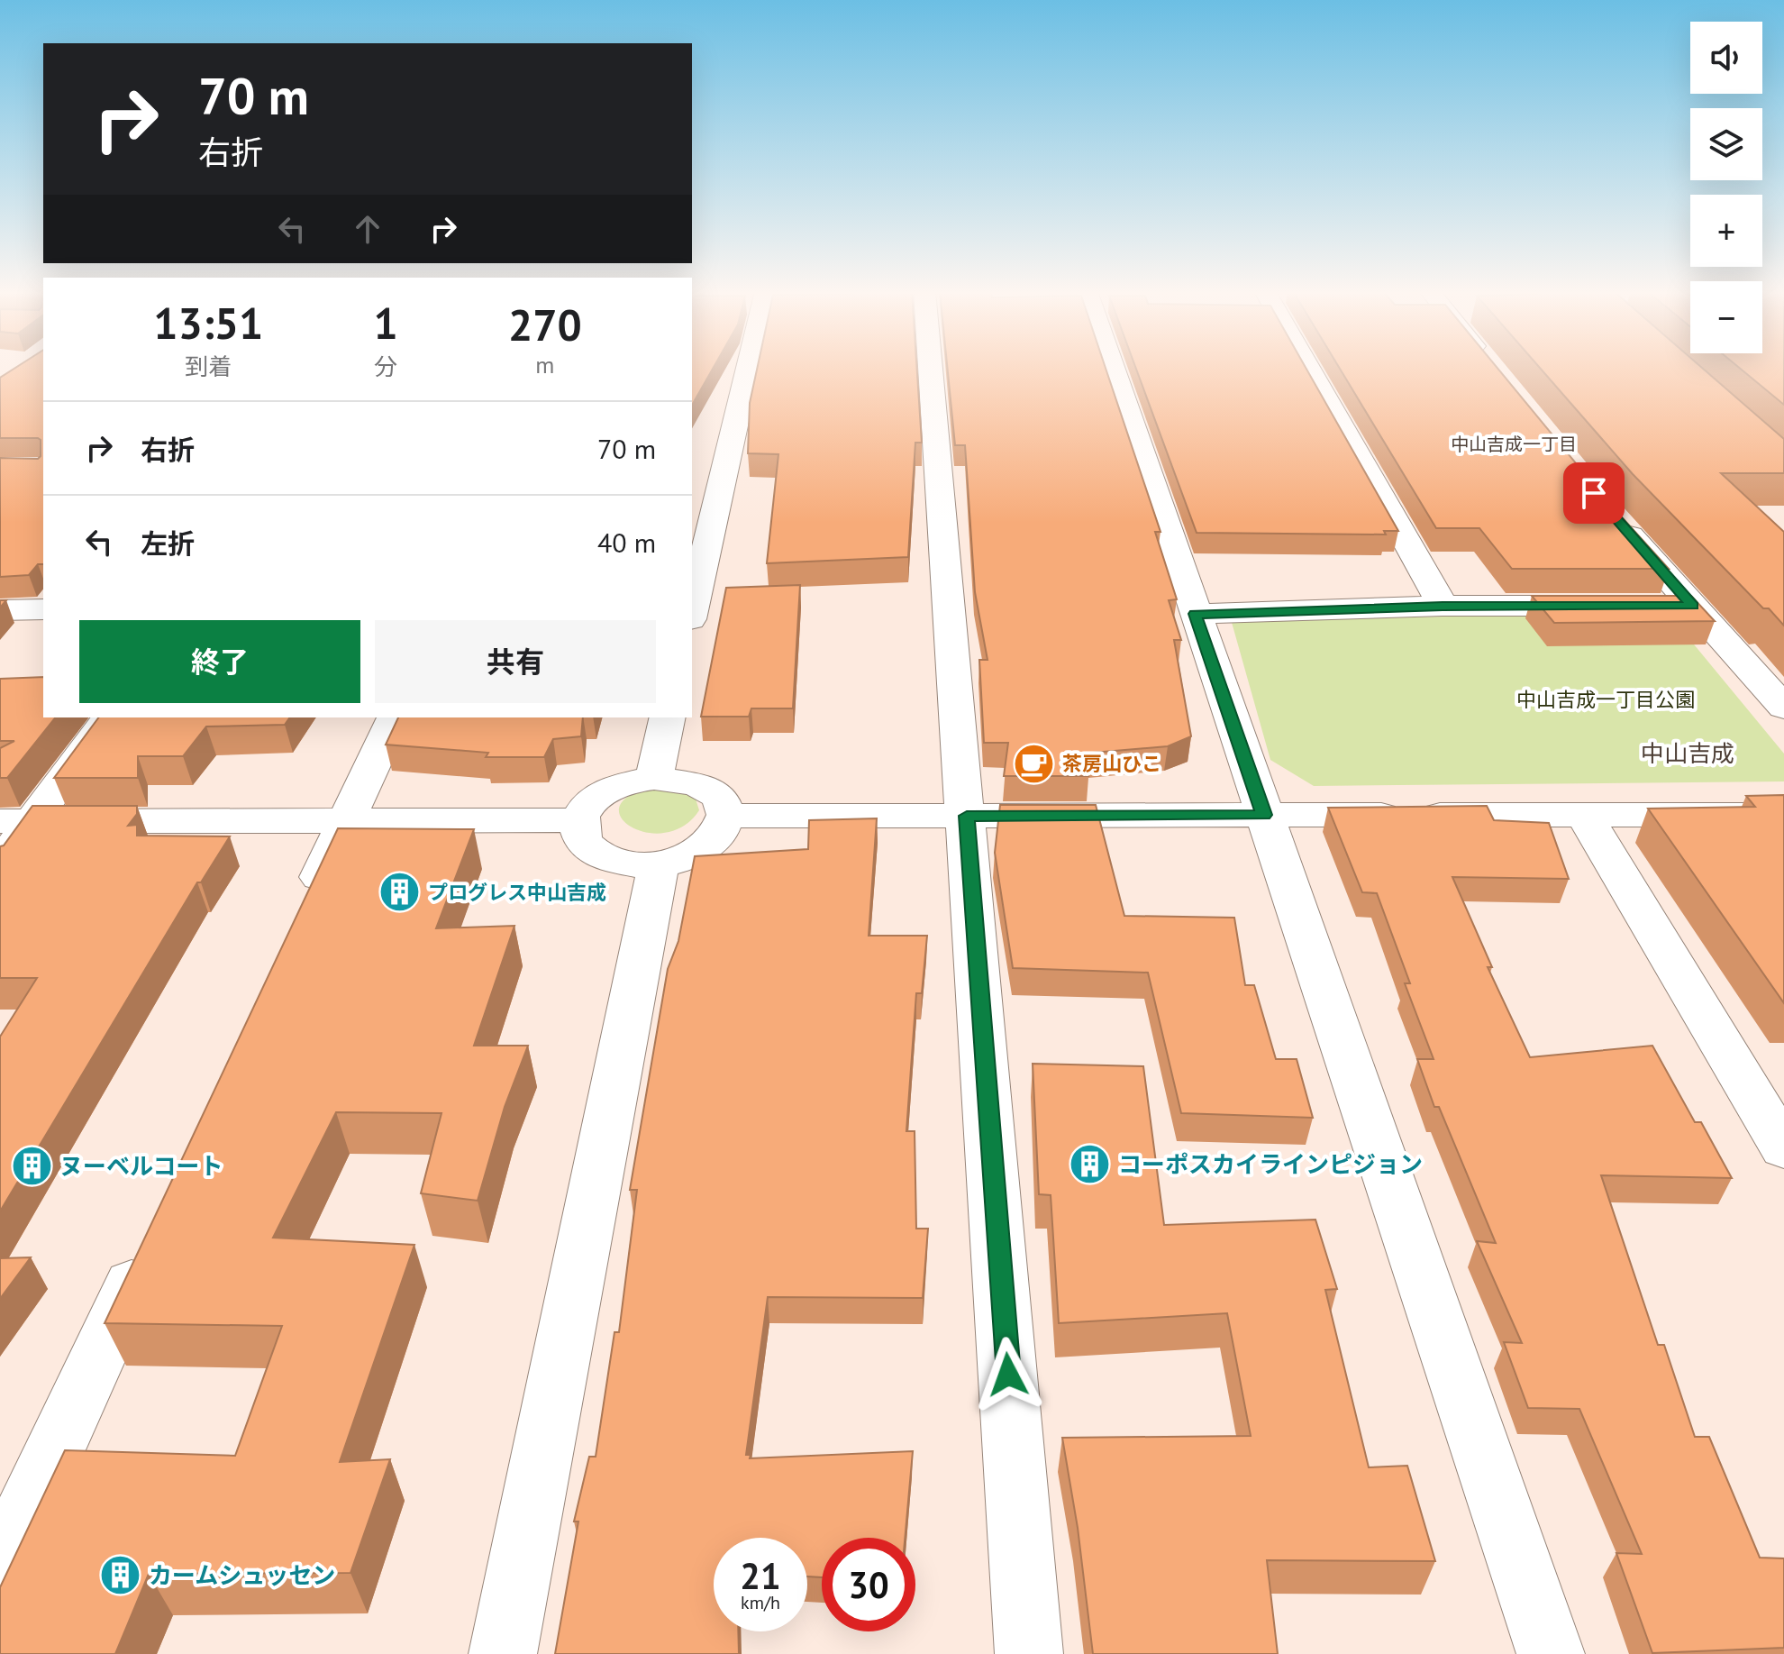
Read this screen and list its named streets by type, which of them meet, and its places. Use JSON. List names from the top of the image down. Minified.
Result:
{"districts":["中山吉成一丁目","中山吉成"],"parks":["中山吉成一丁目公園"],"places":{"cafe":["茶房山ひこ"],"building":["プログレス中山吉成","コーポスカイラインピジョン","ヌーベルコート","カームシュッセン"]},"page":{"map_buttons":["+","−"],"turn":["70 m","右折"],"eta":["13:51","到着","1","分","270","m"],"list":[{"name":"右折","value":"70 m"},{"name":"左折","value":"40 m"}],"buttons":["終了","共有"],"speed":"21 km/h","limit":"30"}}
